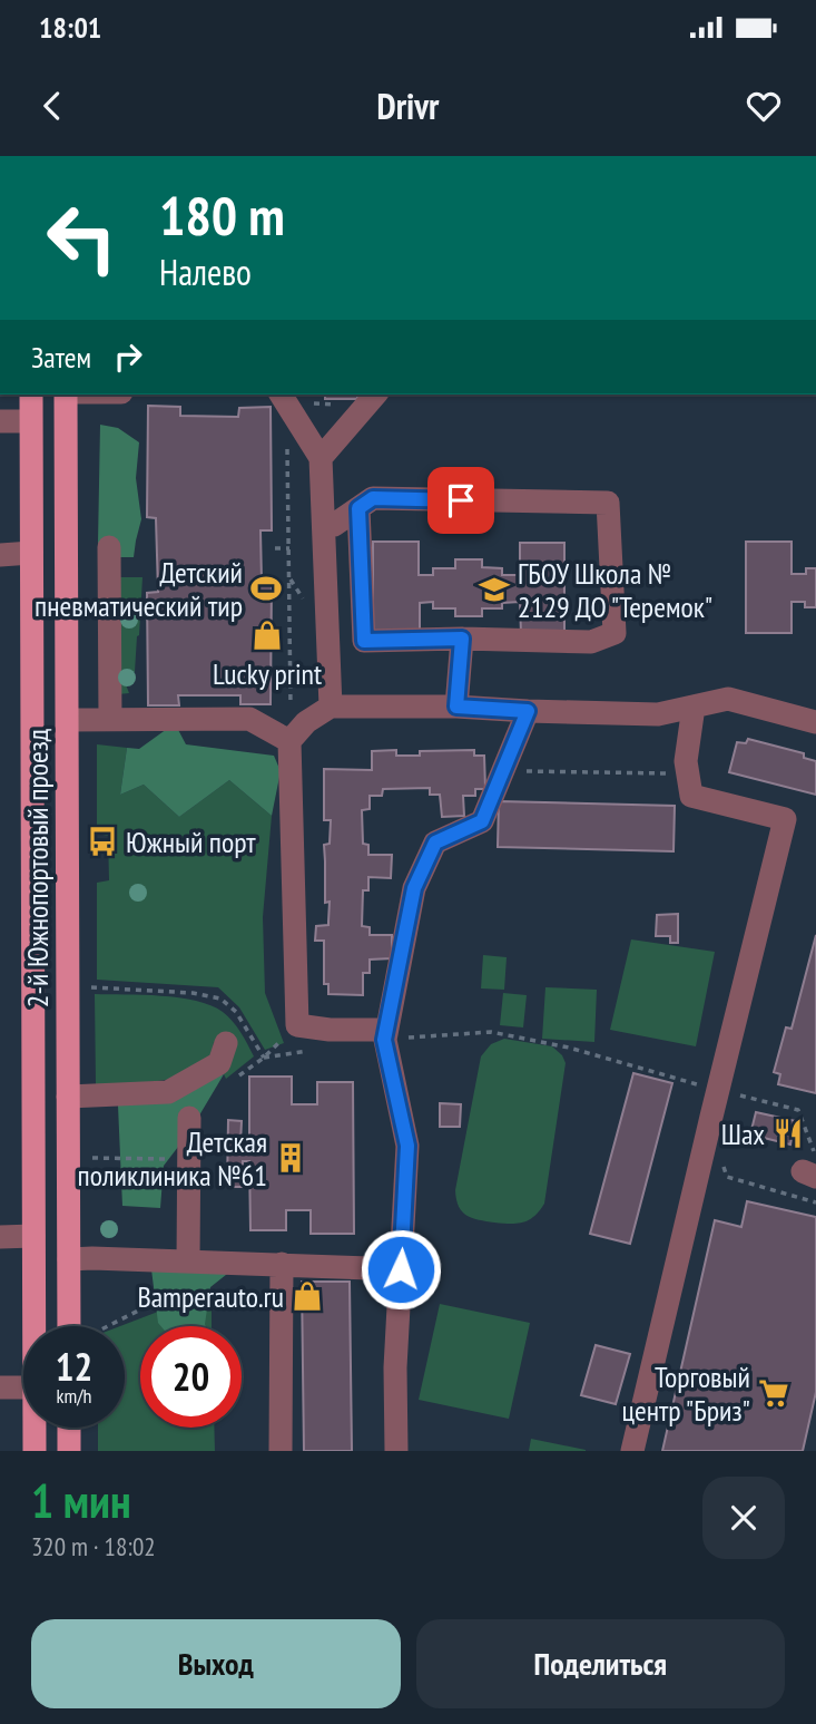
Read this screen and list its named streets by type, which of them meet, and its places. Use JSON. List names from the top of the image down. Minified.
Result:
{"streets":{"main road":["2-й Южнопортовый проезд"]},"places":{"sports":["Детский пневматический тир"],"school or university":["ГБОУ Школа № 2129 ДО \"Теремок\""],"shop":["Lucky print","Bamperauto.ru"],"bus stop":["Южный порт"],"restaurant":["Шах"],"building":["Детская поликлиника №61"],"supermarket":["Торговый центр \"Бриз\""]},"page":{"status":"18:01","header":"Drivr","turn":["180 m","Налево"],"then":"Затем","speed":"12 km/h","limit":"20","heading":["1 мин","320 m · 18:02"],"buttons":["Выход","Поделиться"]}}
